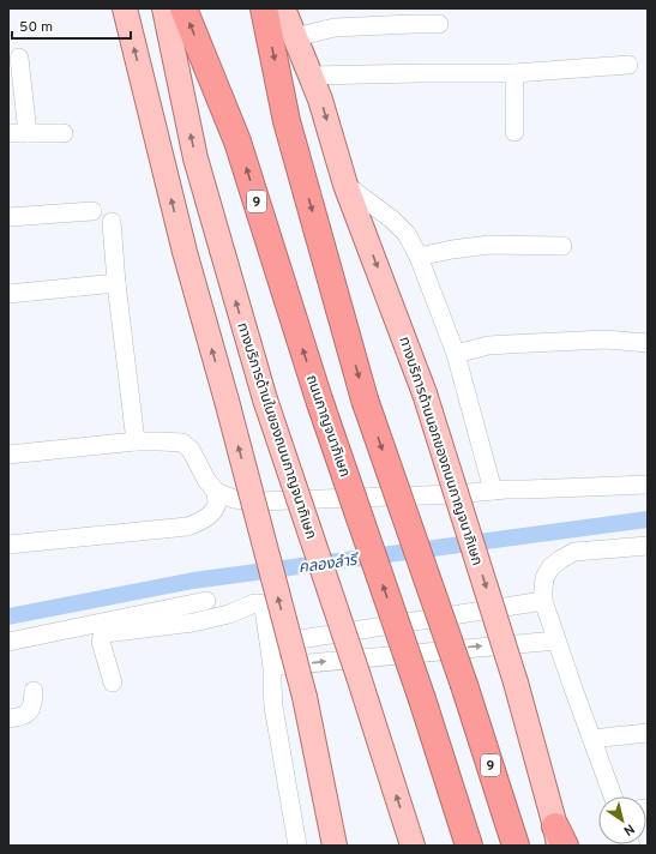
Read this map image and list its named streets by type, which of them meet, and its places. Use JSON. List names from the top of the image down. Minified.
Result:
{"streets":{"highway":["9","ถนนกาญจนาภิเษก"],"main road":["ทางบริการด้านในของถนนกาญจนาภิเษก","ทางบริการด้านนอกของถนนกาญจนาภิเษก"]},"water":["คลองลำรี"],"scale_bar":"50 m","north":"bottom right"}
